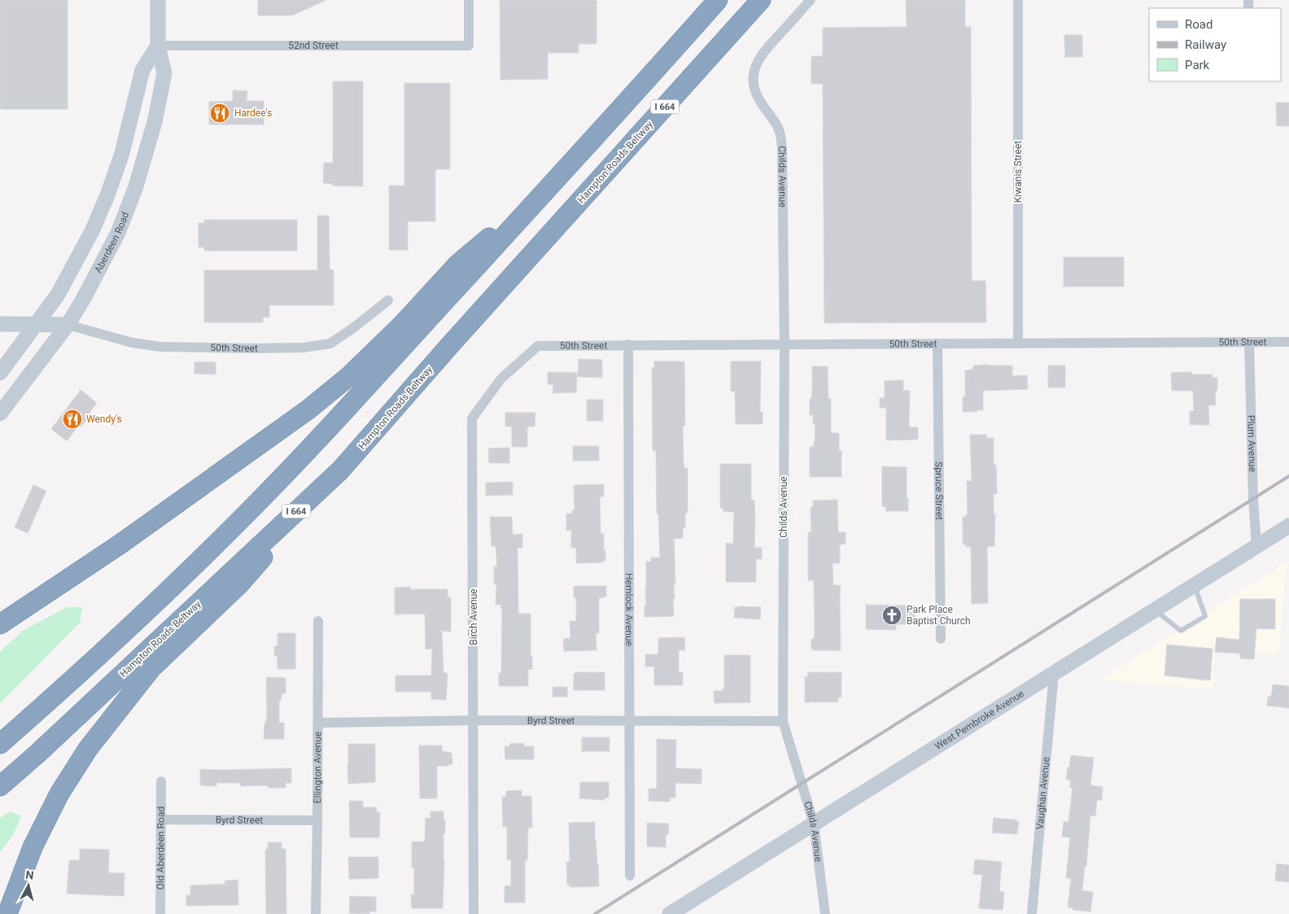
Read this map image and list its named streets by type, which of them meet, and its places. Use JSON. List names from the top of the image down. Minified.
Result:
{"streets":{"highway":["I 664","Hampton Roads Beltway"],"main road":["Aberdeen Road","West Pembroke Avenue"],"street":["52nd Street","Kiwanis Street","Childs Avenue","50th Street","Plum Avenue","Spruce Street","Hemlock Avenue","Birch Avenue","Byrd Street","Ellington Avenue","Vaughan Avenue","Old Aberdeen Road"]},"crossings":[["52nd Street","Aberdeen Road"],["Kiwanis Street","50th Street"],["Childs Avenue","50th Street"],["Childs Avenue","Byrd Street"],["Childs Avenue","West Pembroke Avenue"],["Aberdeen Road","50th Street"],["50th Street","Plum Avenue"],["50th Street","Spruce Street"],["50th Street","Hemlock Avenue"],["50th Street","Birch Avenue"],["Plum Avenue","West Pembroke Avenue"],["Hemlock Avenue","Byrd Street"],["Birch Avenue","Byrd Street"],["Byrd Street","Ellington Avenue"],["Byrd Street","Old Aberdeen Road"],["West Pembroke Avenue","Vaughan Avenue"]],"places":{"restaurant":["Hardee's","Wendy's"],"church":["Park Place Baptist Church"]},"legend":["Road","Railway","Park"],"north":"top"}
